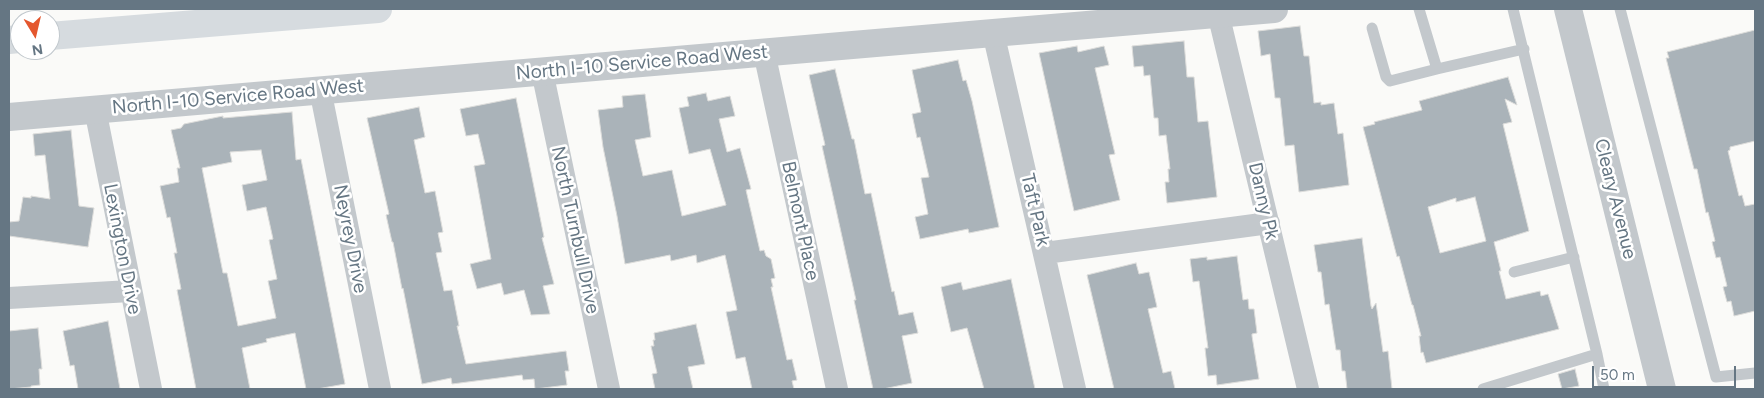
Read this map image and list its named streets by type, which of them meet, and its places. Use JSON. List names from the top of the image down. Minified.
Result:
{"streets":{"street":["North I-10 Service Road West","Cleary Avenue","Danny Pk","Taft Park","Belmont Place","North Turnbull Drive","Neyrey Drive","Lexington Drive"]},"crossings":[["North I-10 Service Road West","Danny Pk"],["North I-10 Service Road West","Taft Park"],["North I-10 Service Road West","Belmont Place"],["North I-10 Service Road West","North Turnbull Drive"],["North I-10 Service Road West","Neyrey Drive"],["North I-10 Service Road West","Lexington Drive"]],"scale_bar":"50 m","north":"bottom"}
